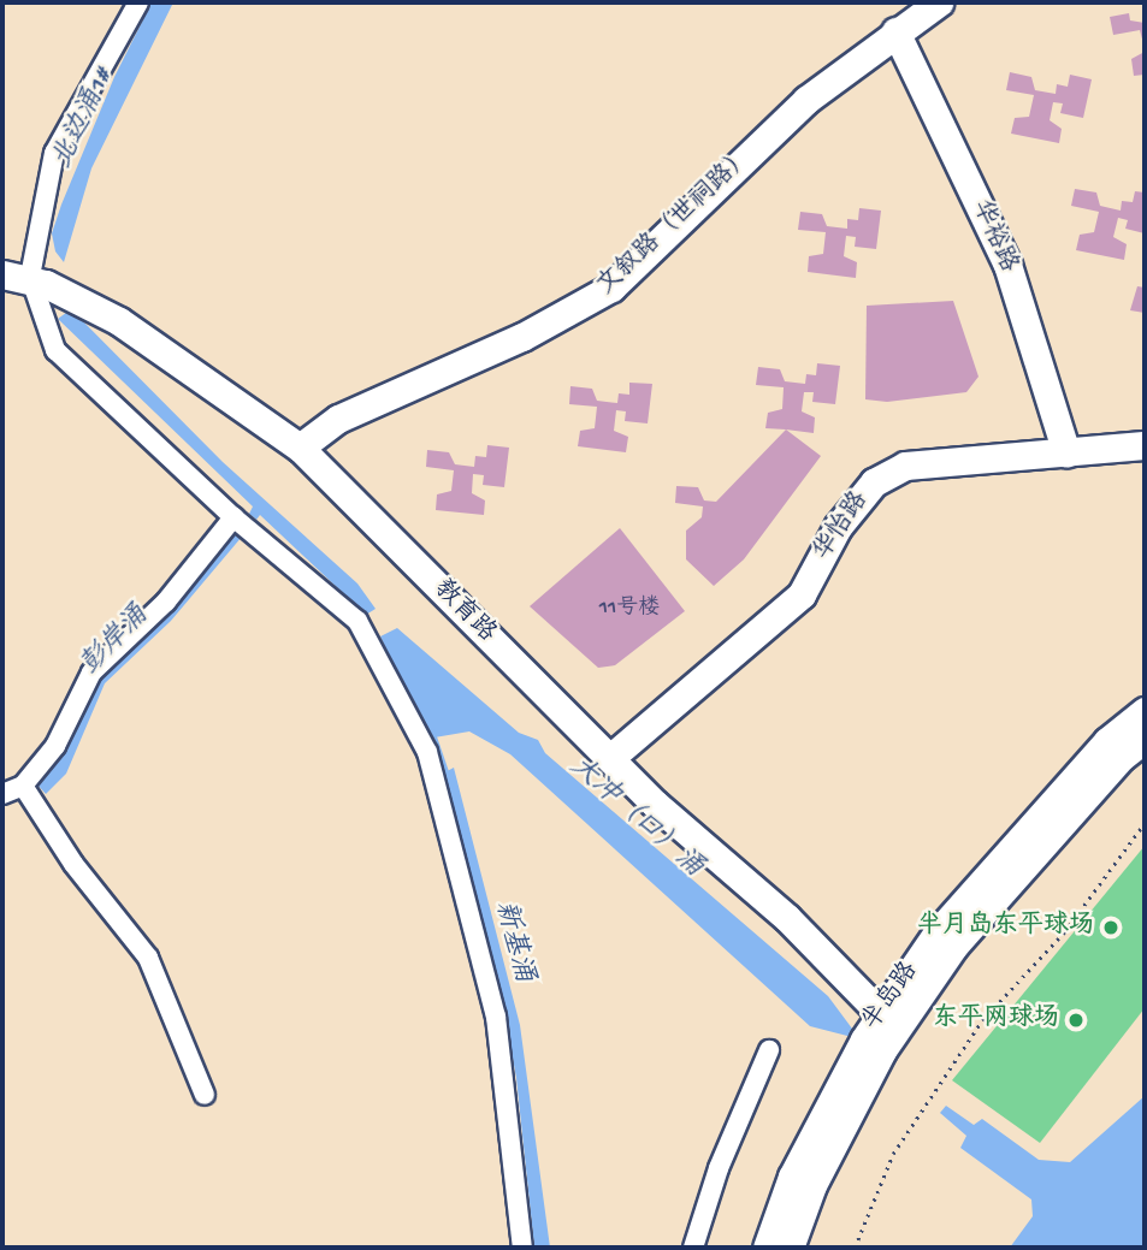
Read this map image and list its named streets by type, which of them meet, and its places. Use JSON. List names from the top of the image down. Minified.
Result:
{"streets":{"street":["文叙路（世祠路）","华裕路","华怡路","教育路","半岛路"]},"crossings":[["文叙路（世祠路）","华裕路"],["文叙路（世祠路）","教育路"],["华裕路","华怡路"],["华怡路","教育路"],["教育路","半岛路"]],"water":["北边涌1#","彭岸涌","大冲（口）涌","新基涌"],"places":["半月岛东平球场","东平网球场"],"house_numbers":["11号楼"]}
